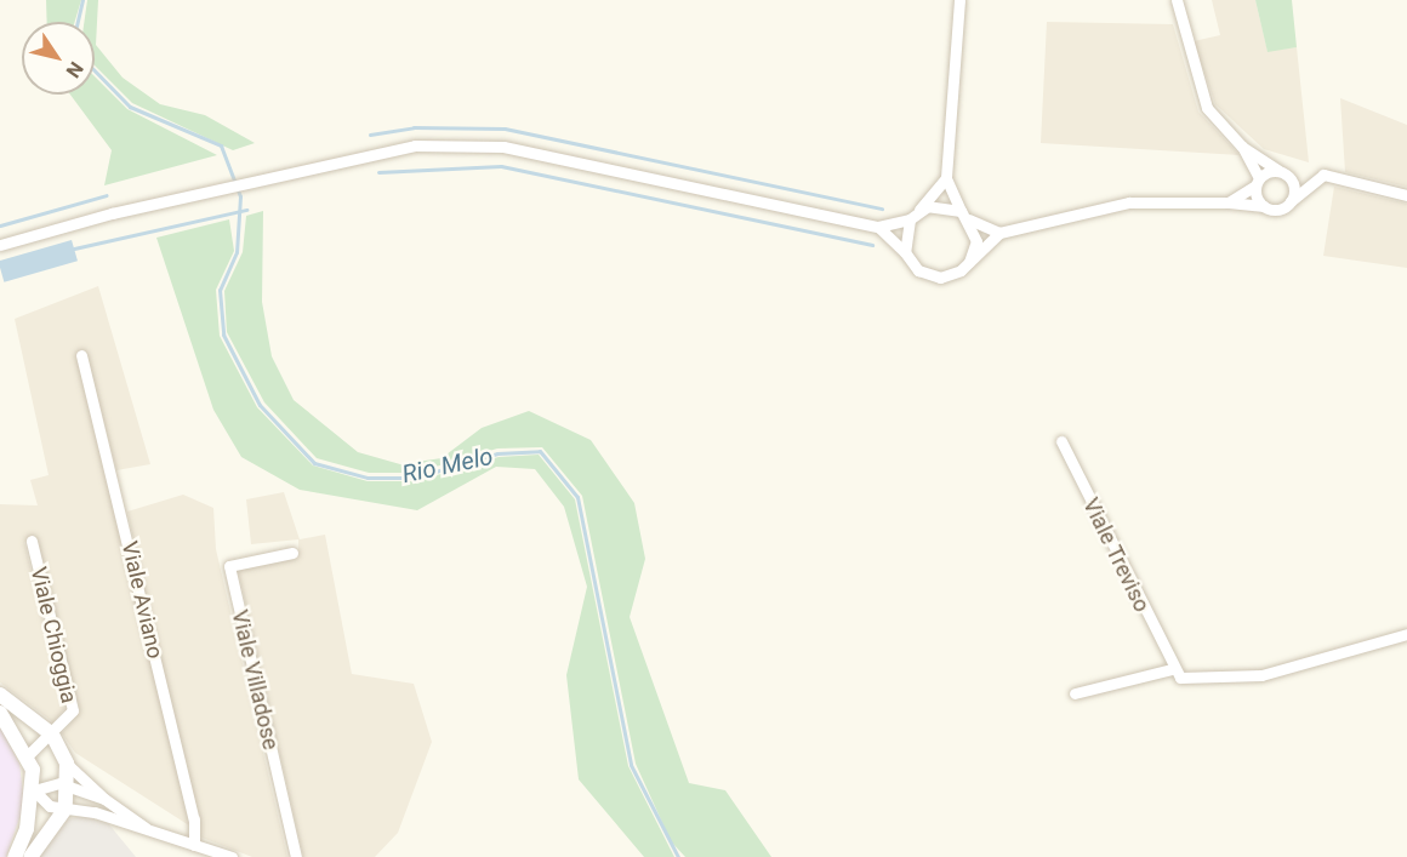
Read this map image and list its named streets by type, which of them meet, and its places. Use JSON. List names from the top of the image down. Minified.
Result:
{"streets":{"street":["Viale Treviso","Viale Aviano","Viale Chioggia","Viale Villadose"]},"water":["Rio Melo"],"north":"bottom right"}
